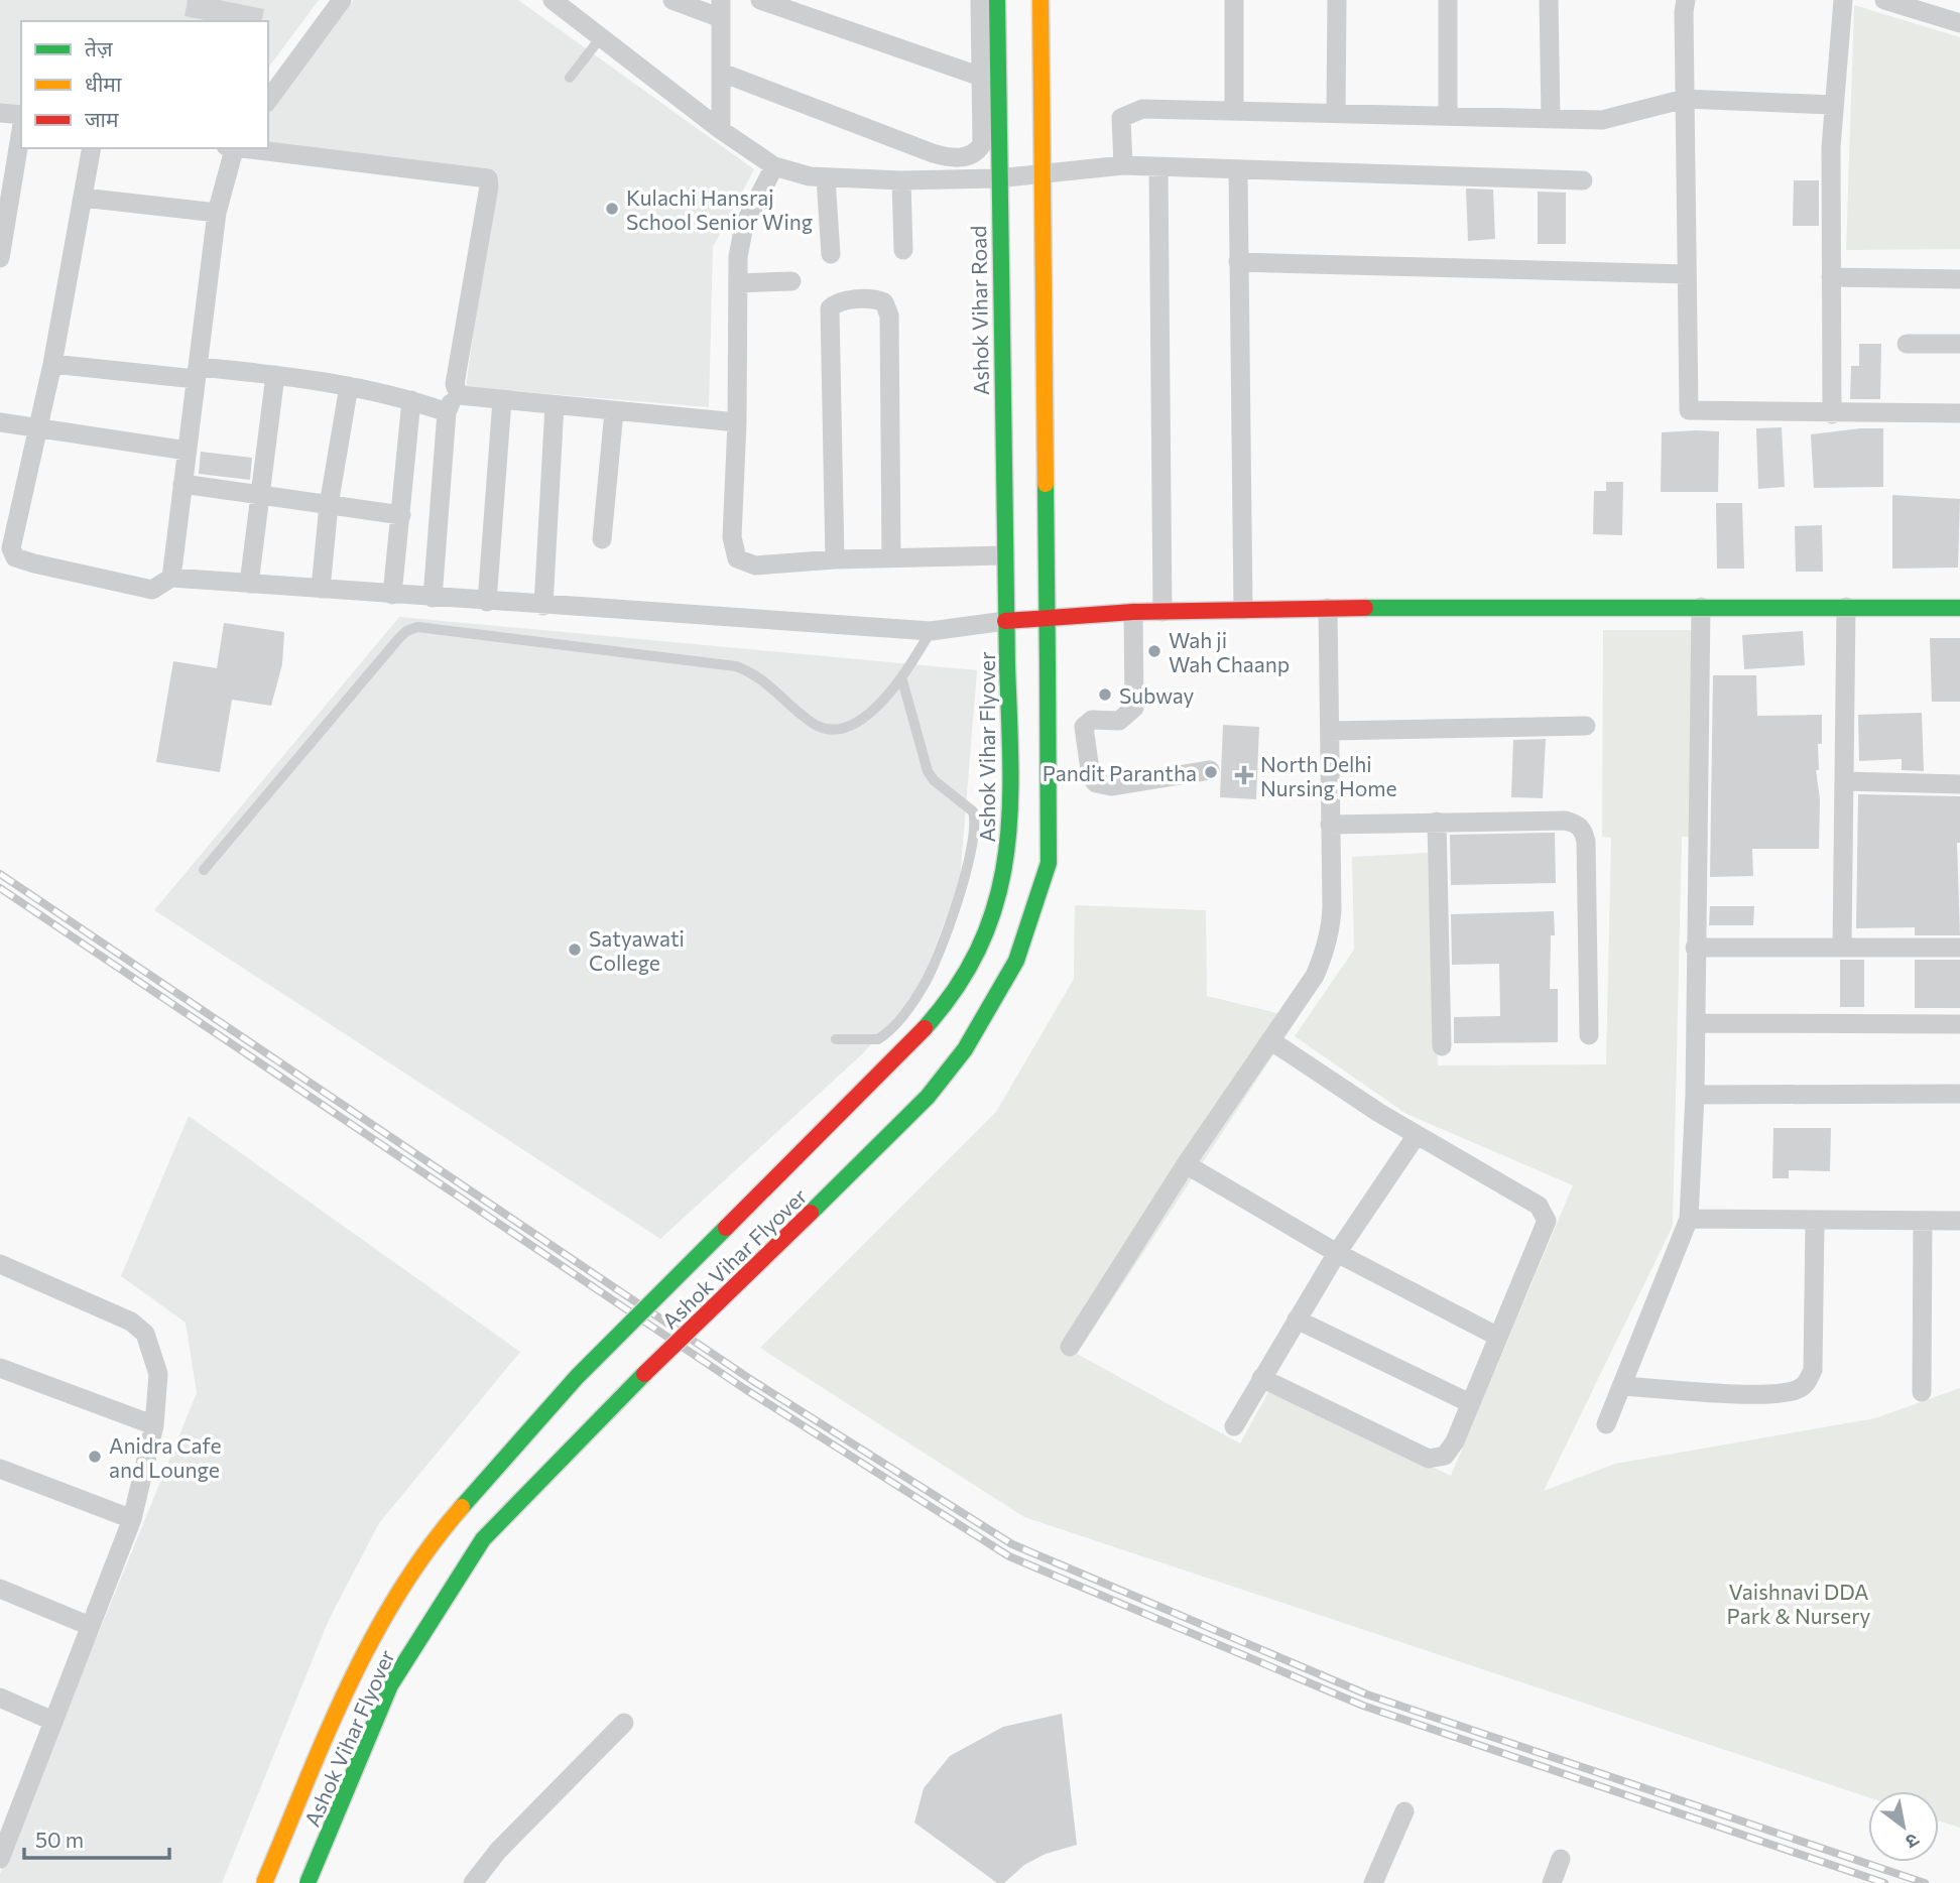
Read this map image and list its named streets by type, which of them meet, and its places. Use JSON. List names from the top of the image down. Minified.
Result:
{"streets":{"main road":["Ashok Vihar Road","Ashok Vihar Flyover"]},"crossings":[["Ashok Vihar Road","Ashok Vihar Flyover"]],"parks":["Vaishnavi DDA Park & Nursery"],"places":{"other":["Kulachi Hansraj School Senior Wing","Wah ji Wah Chaanp","Subway","Pandit Parantha","Satyawati College","Anidra Cafe and Lounge"],"health":["North Delhi Nursing Home"]},"legend":["तेज़","धीमा","जाम"],"scale_bar":"50 m","north":"bottom right"}
